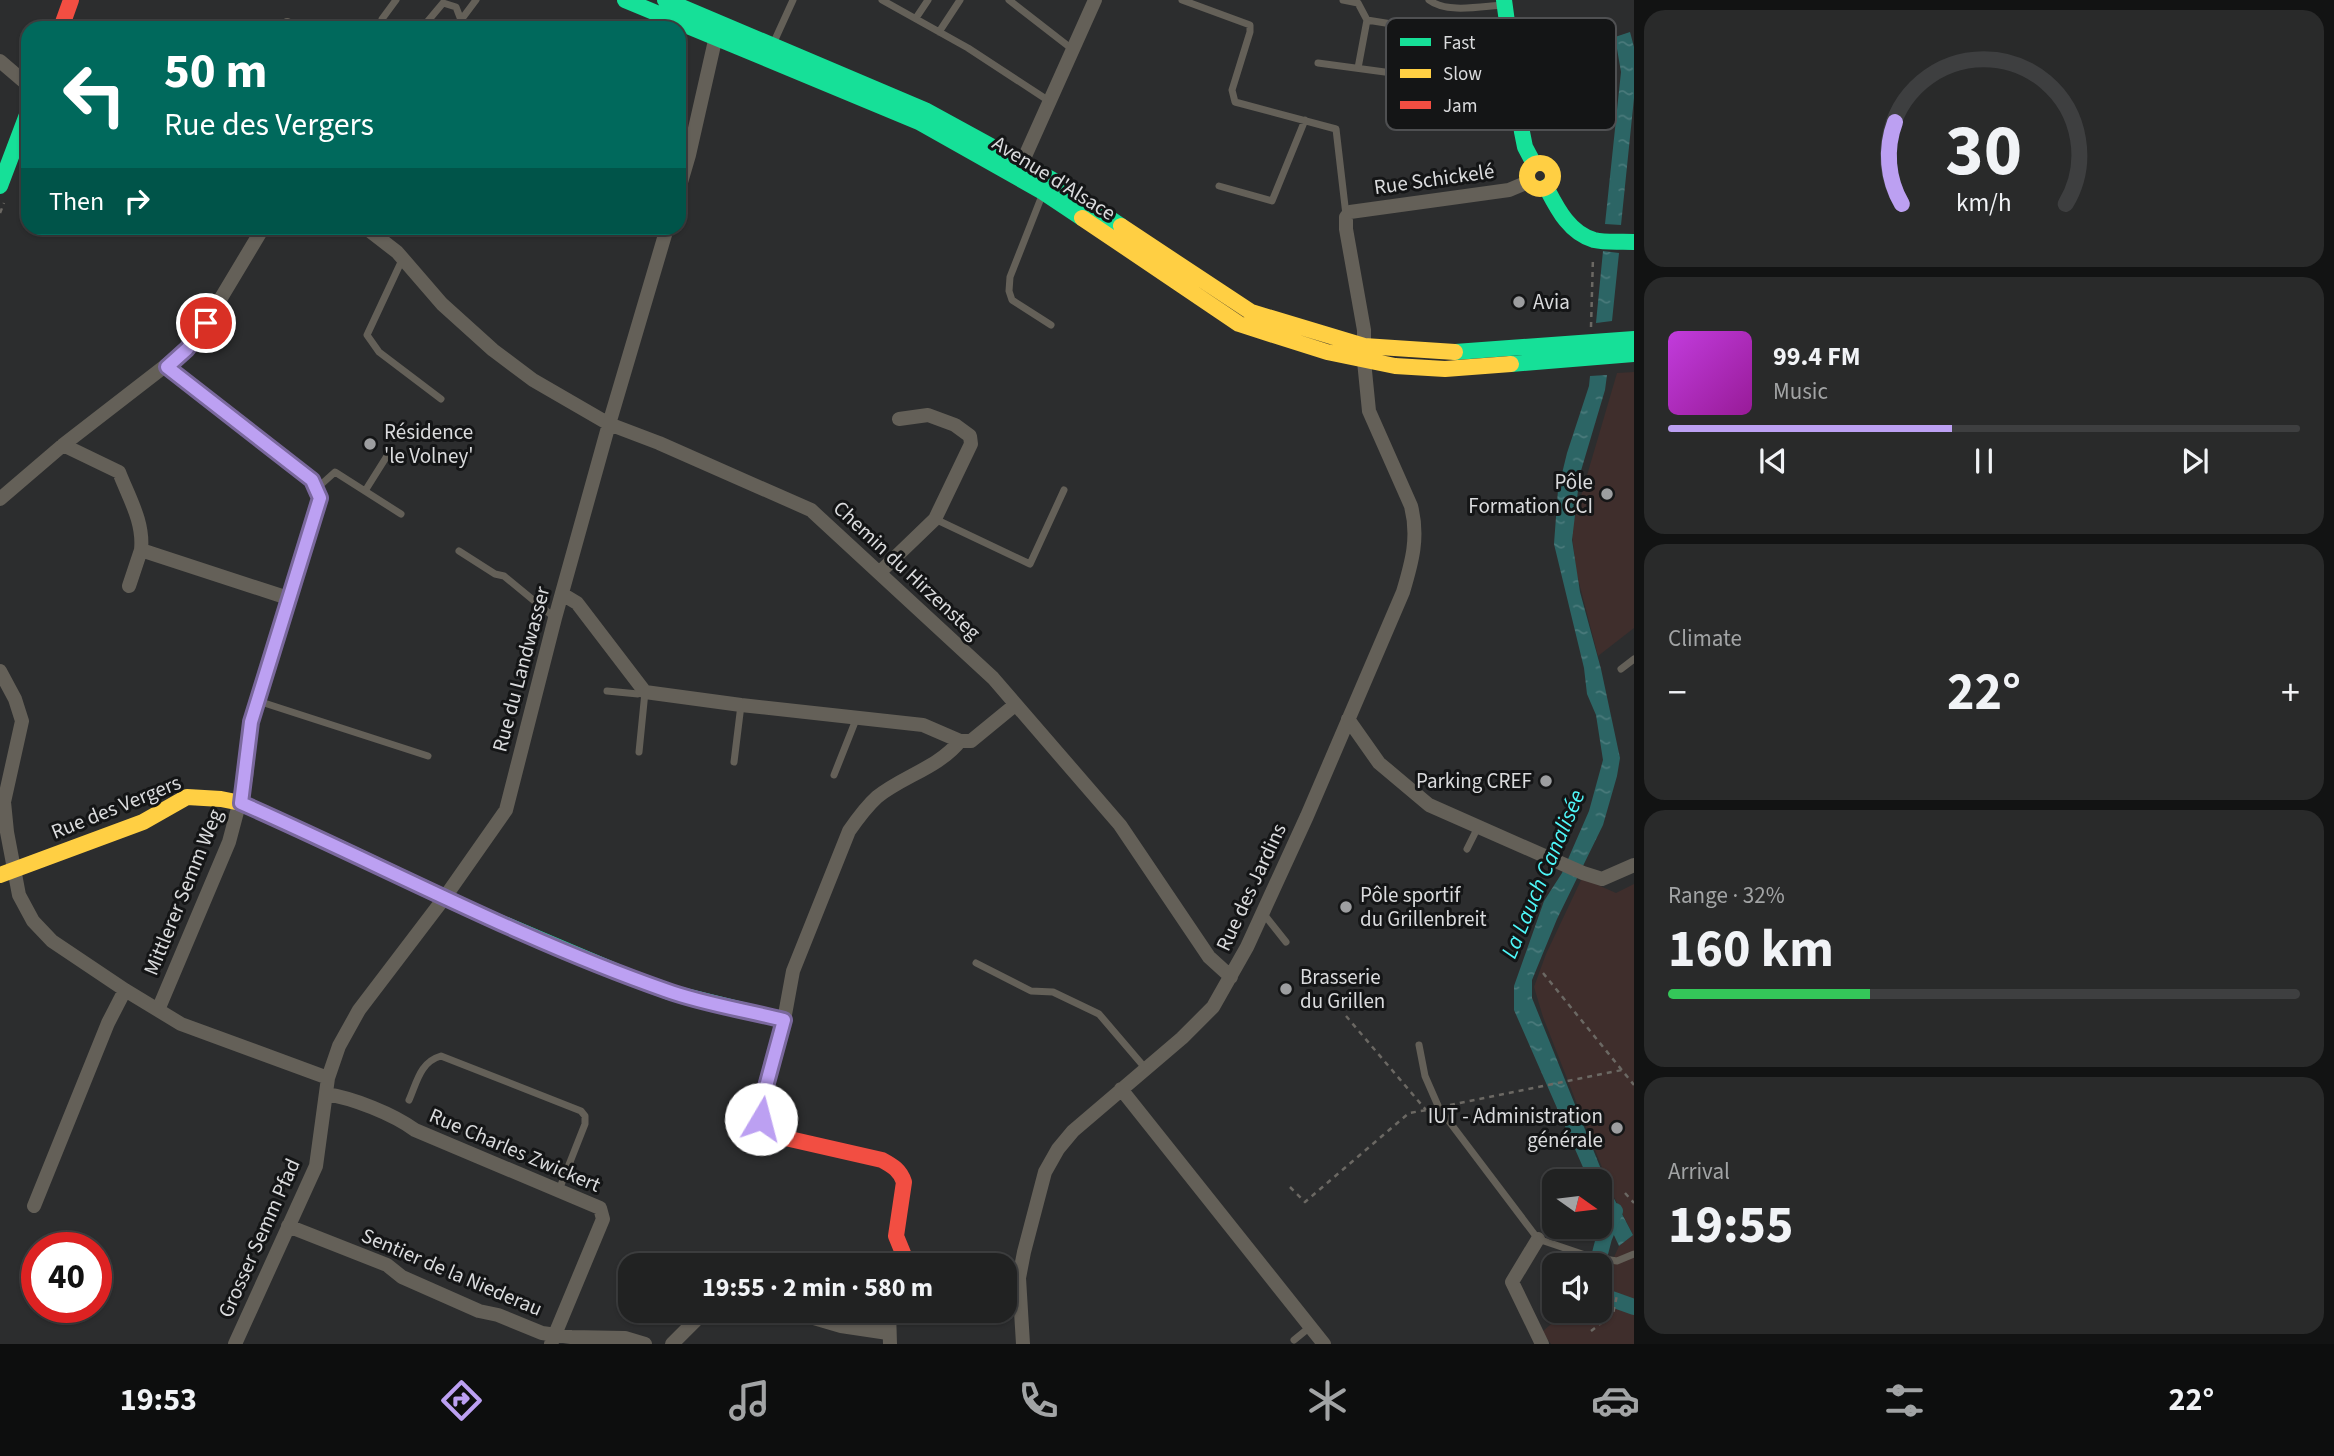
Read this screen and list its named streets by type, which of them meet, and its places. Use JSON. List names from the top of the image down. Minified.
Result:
{"streets":{"main road":["Avenue d'Alsace","Rue des Vergers"],"street":["Rue Schickelé","Chemin du Hirzensteg","Rue du Landwasser","Rue des Jardins","Mittlerer Semm Weg","Rue Charles Zwickert","Grosser Semm Pfad","Sentier de la Niederau"]},"crossings":[["Avenue d'Alsace","Rue Schickelé"],["Avenue d'Alsace","Rue des Jardins"],["Rue Schickelé","Rue des Jardins"],["Chemin du Hirzensteg","Rue du Landwasser"],["Chemin du Hirzensteg","Rue des Jardins"],["Rue du Landwasser","Rue des Vergers"],["Rue du Landwasser","Grosser Semm Pfad"],["Rue des Vergers","Mittlerer Semm Weg"],["Rue Charles Zwickert","Grosser Semm Pfad"],["Rue Charles Zwickert","Sentier de la Niederau"],["Grosser Semm Pfad","Sentier de la Niederau"]],"water":["La Lauch Canalisée"],"places":["Avia","Résidence 'le Volney'","Pôle Formation CCI","Parking CREF","Pôle sportif du Grillenbreit","Brasserie du Grillen","IUT - Administration générale"],"legend":["Fast","Slow","Jam"],"north":"right","page":{"turn":["50 m","Rue des Vergers"],"then":"Then","song":["99.4 FM","Music"],"tile":["Climate",["Range · 32%","160 km"],["Arrival","19:55"]],"heat":["−","22°","+"],"limit":"40","trip":"19:55 · 2 min · 580 m","tabs":["19:53","22°"],"gauge":["30","km/h"]}}
